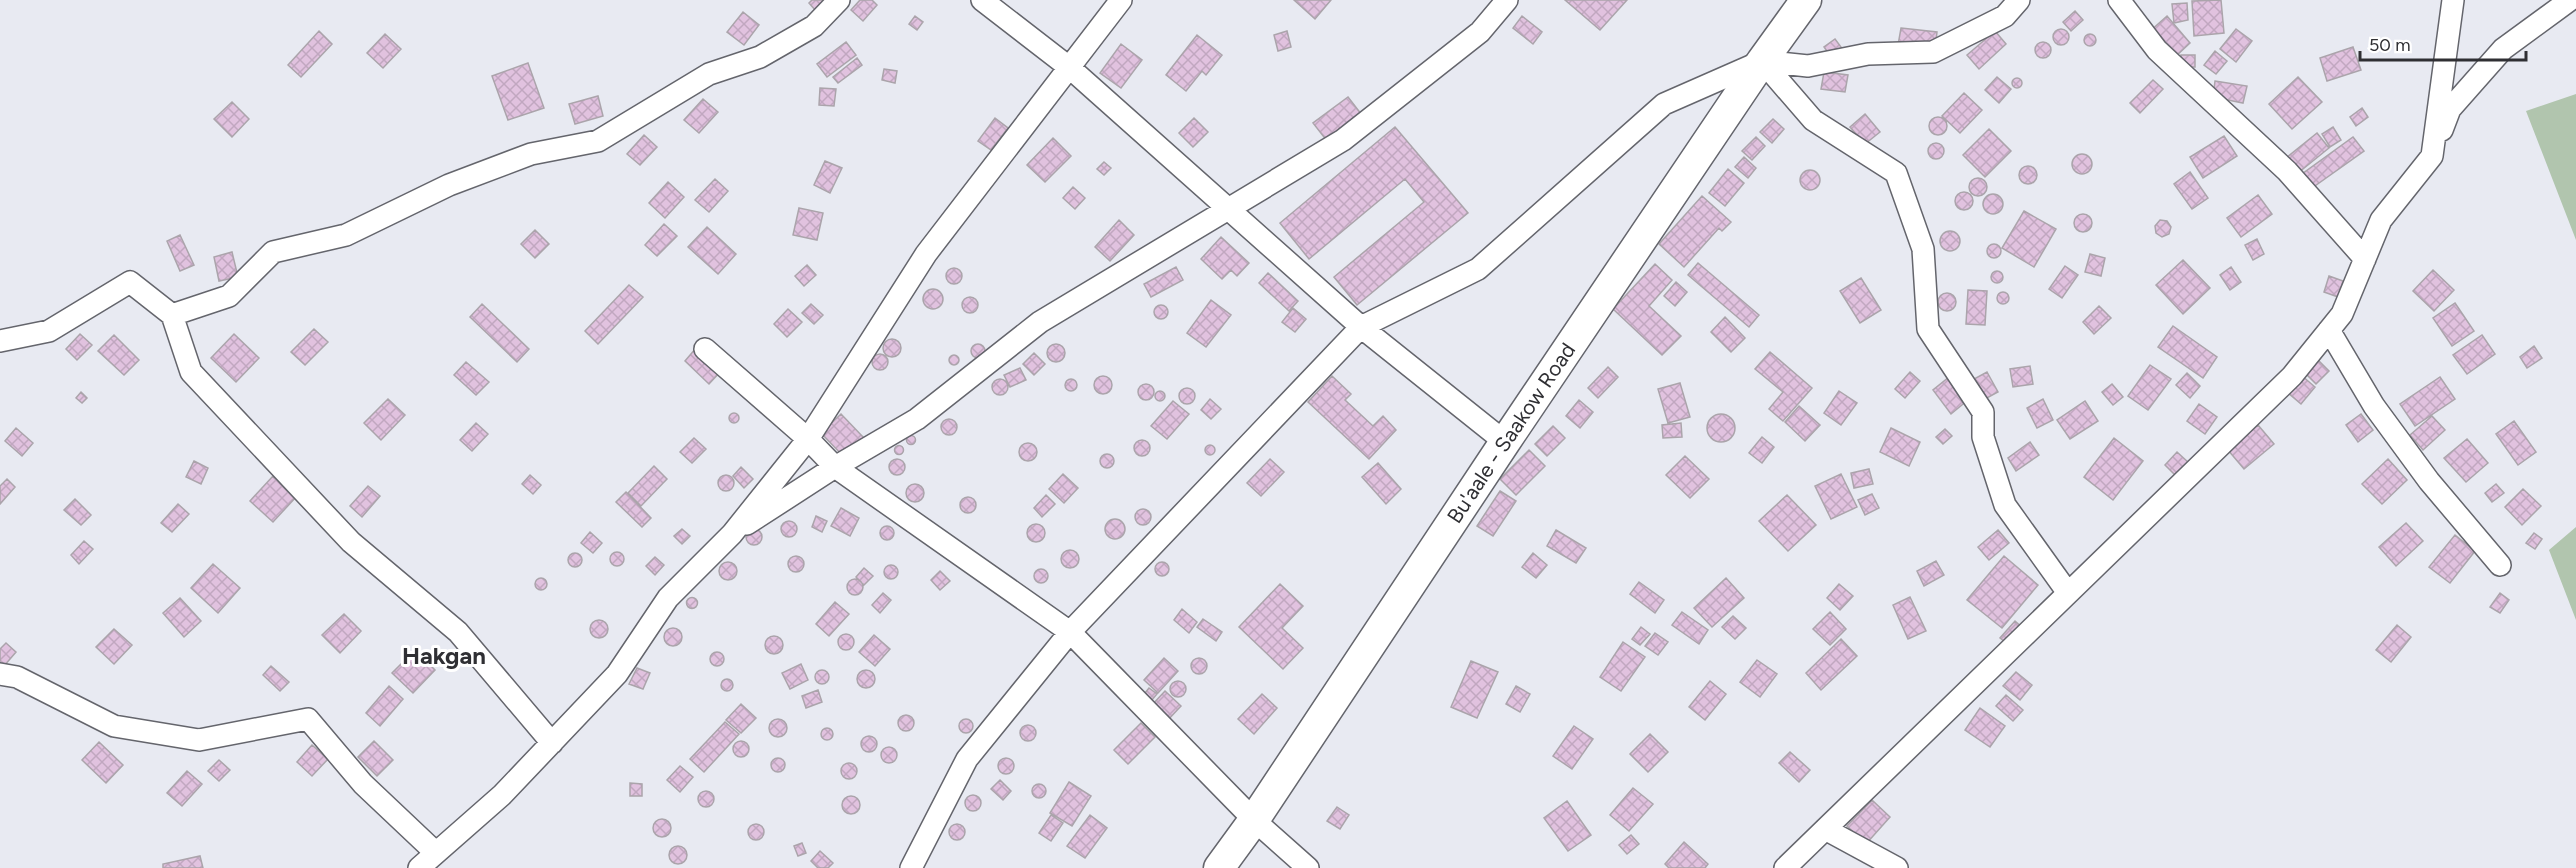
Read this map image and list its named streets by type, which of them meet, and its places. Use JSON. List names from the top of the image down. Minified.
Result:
{"streets":{"main road":["Bu'aale - Saakow Road"]},"districts":["Hakgan"],"scale_bar":"50 m"}
